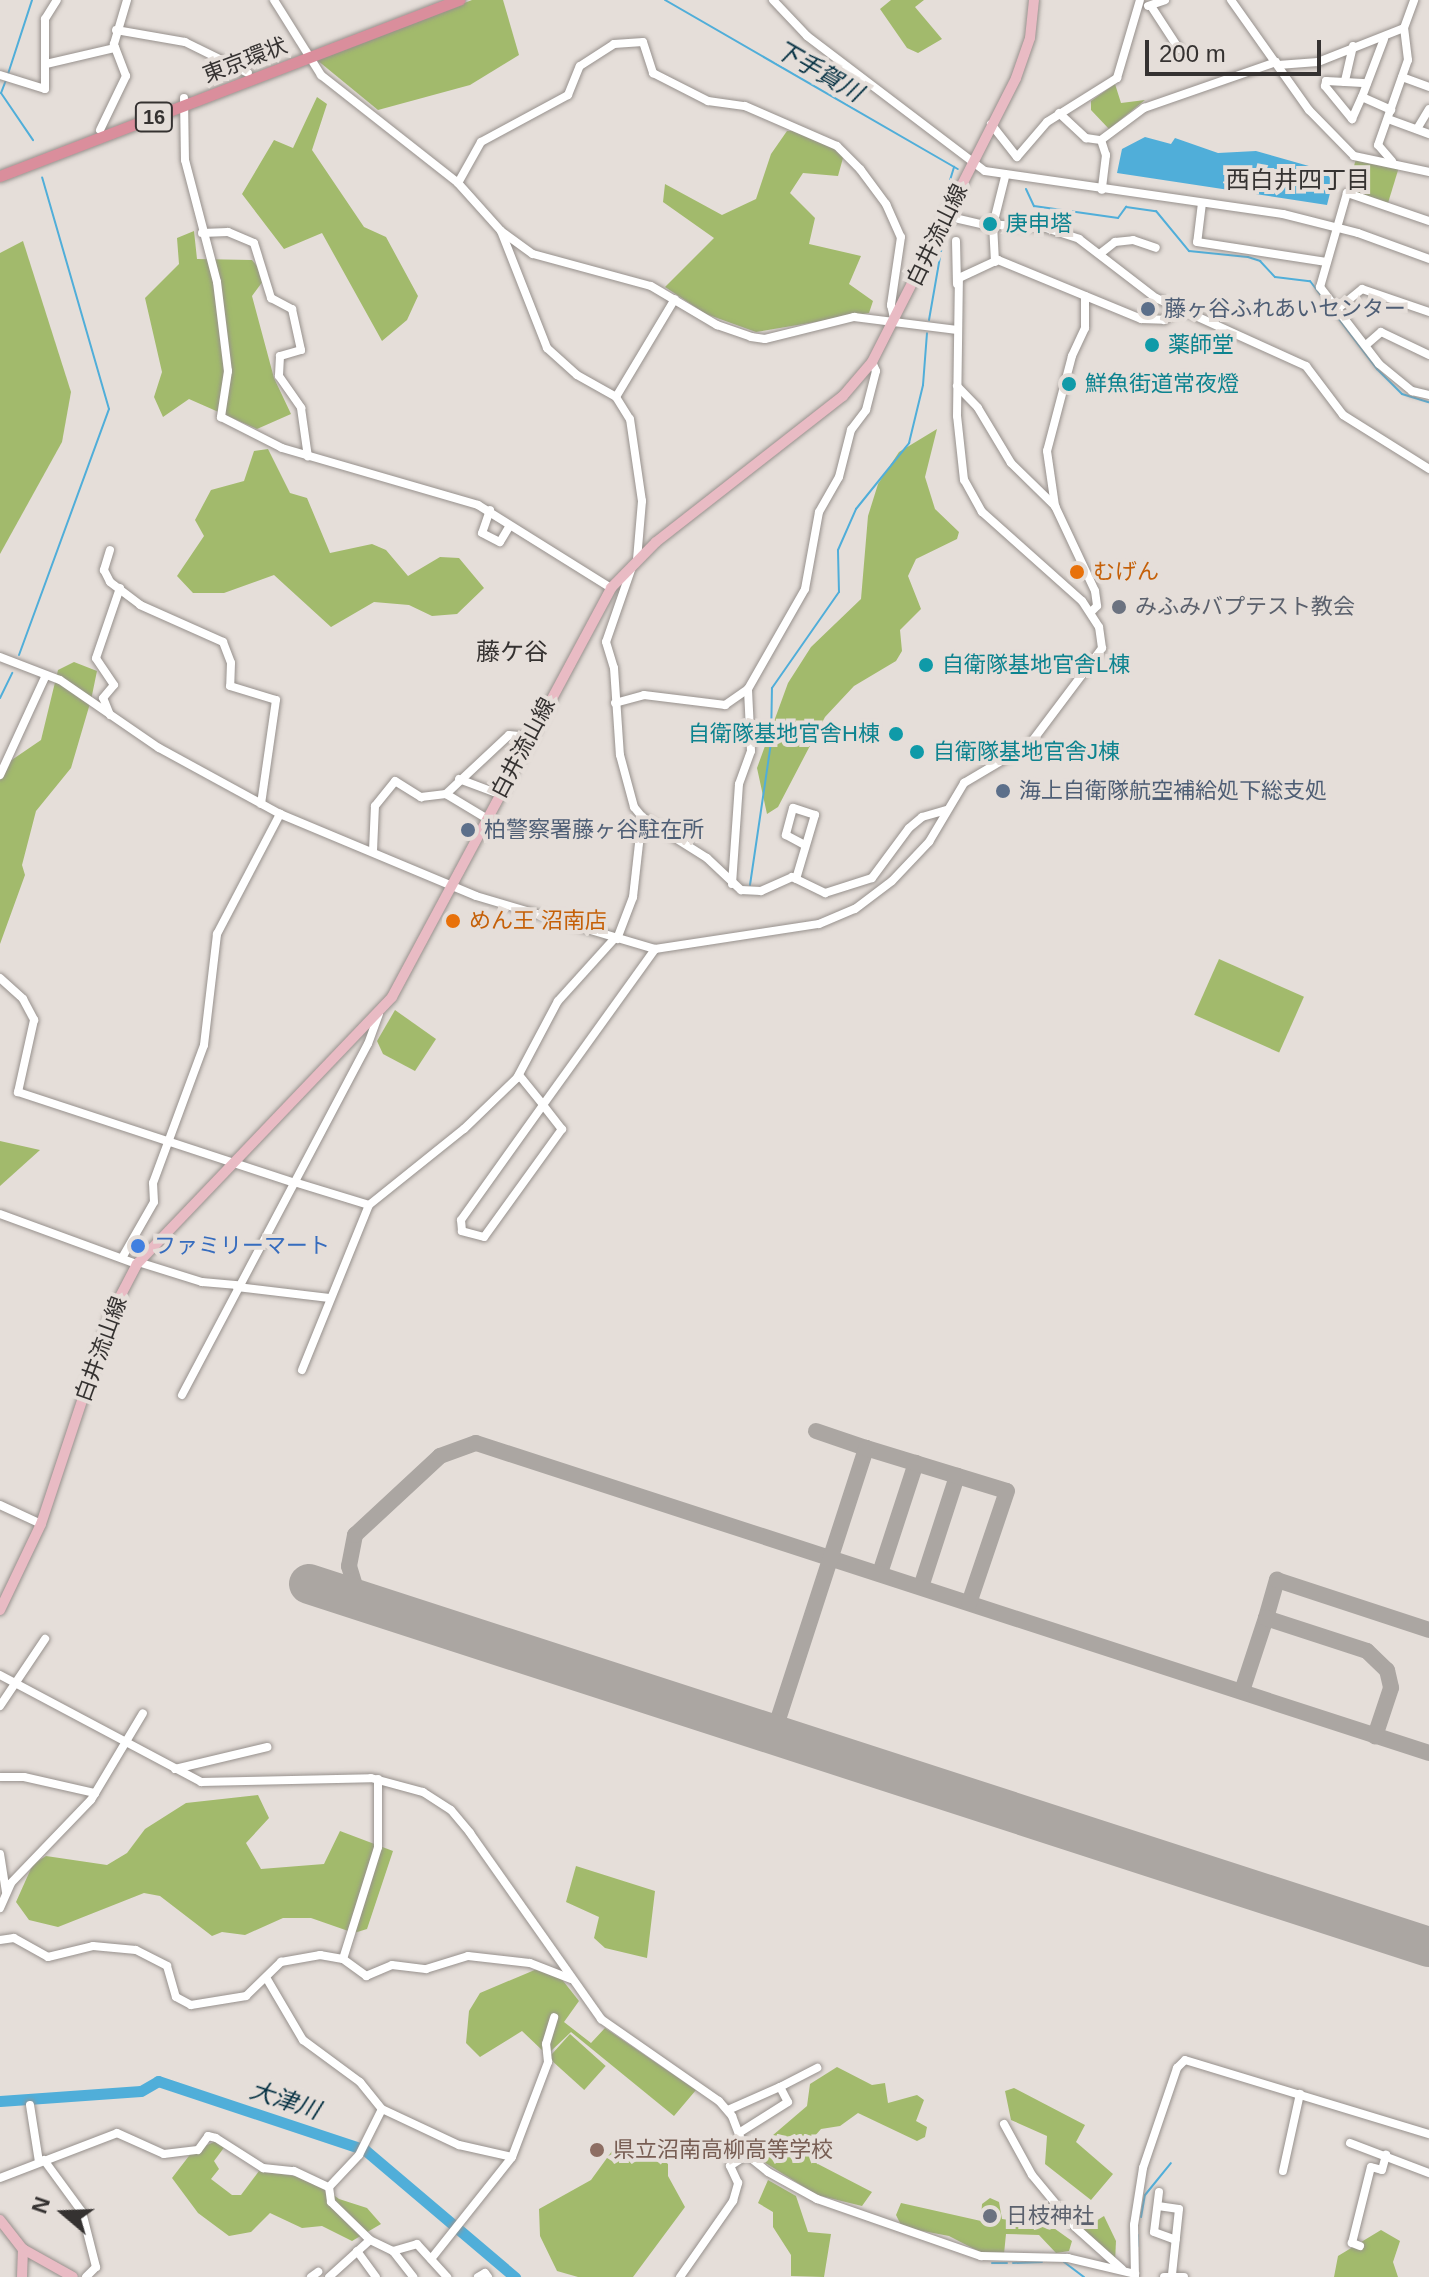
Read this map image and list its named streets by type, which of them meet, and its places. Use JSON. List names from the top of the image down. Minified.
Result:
{"streets":{"highway":["東京環状","16"],"main road":["白井流山線"]},"districts":["西白井四丁目","藤ケ谷"],"water":["下手賀川","大津川"],"places":["庚申塔","藤ヶ谷ふれあいセンター","薬師堂","鮮魚街道常夜燈","むげん","みふみバプテスト教会","自衛隊基地官舎L棟","自衛隊基地官舎H棟","自衛隊基地官舎J棟","海上自衛隊航空補給処下総支処","柏警察署藤ヶ谷駐在所","めん王 沼南店","ファミリーマート","県立沼南高柳高等学校","日枝神社"],"scale_bar":"200 m","north":"left"}
